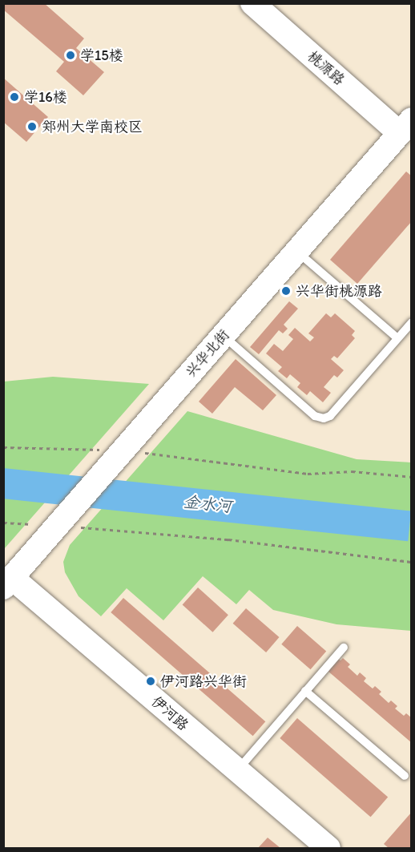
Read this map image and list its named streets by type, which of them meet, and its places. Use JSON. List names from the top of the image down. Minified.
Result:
{"streets":{"street":["桃源路","兴华北街","伊河路"]},"crossings":[["桃源路","兴华北街"],["兴华北街","伊河路"]],"water":["金水河"],"places":["学15楼","学16楼","郑州大学南校区","兴华街桃源路","伊河路兴华街"]}
